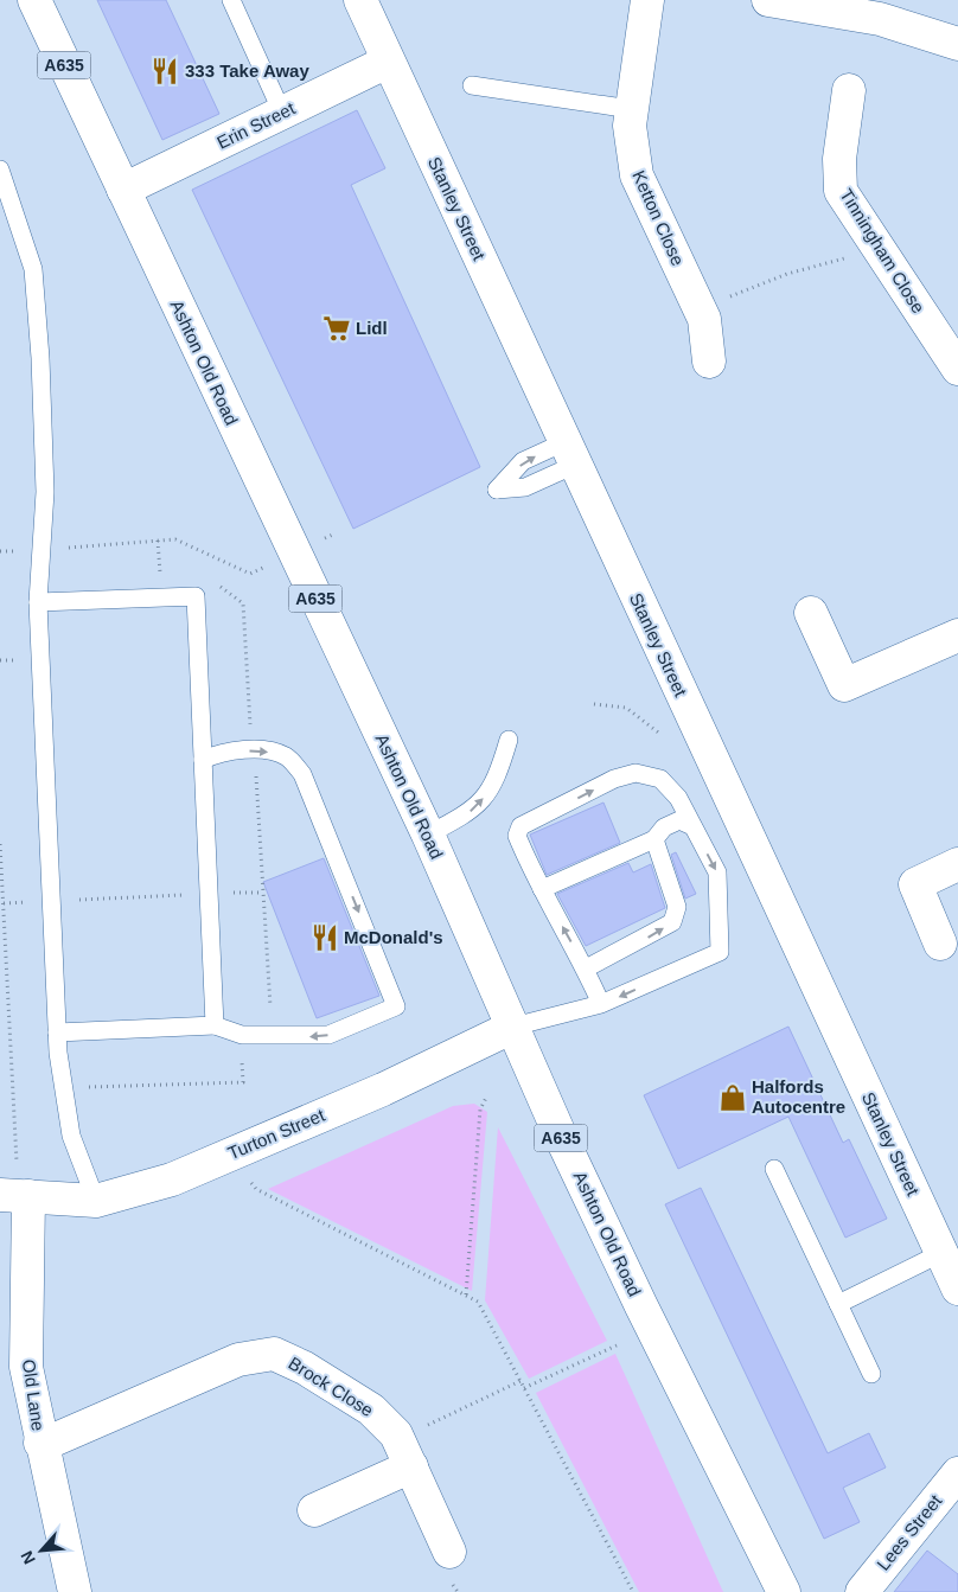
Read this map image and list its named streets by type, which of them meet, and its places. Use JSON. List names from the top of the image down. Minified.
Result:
{"streets":{"main road":["A635","Erin Street","Stanley Street","Ketton Close","Tinningham Close","Ashton Old Road","Turton Street","Brock Close","Old Lane","Lees Street"]},"crossings":[["Erin Street","Stanley Street"],["Erin Street","Ashton Old Road"],["Ashton Old Road","Turton Street"],["Turton Street","Old Lane"],["Brock Close","Old Lane"]],"places":{"restaurant":["333 Take Away","McDonald's"],"supermarket":["Lidl"],"shop":["Halfords Autocentre"]},"north":"bottom left"}
